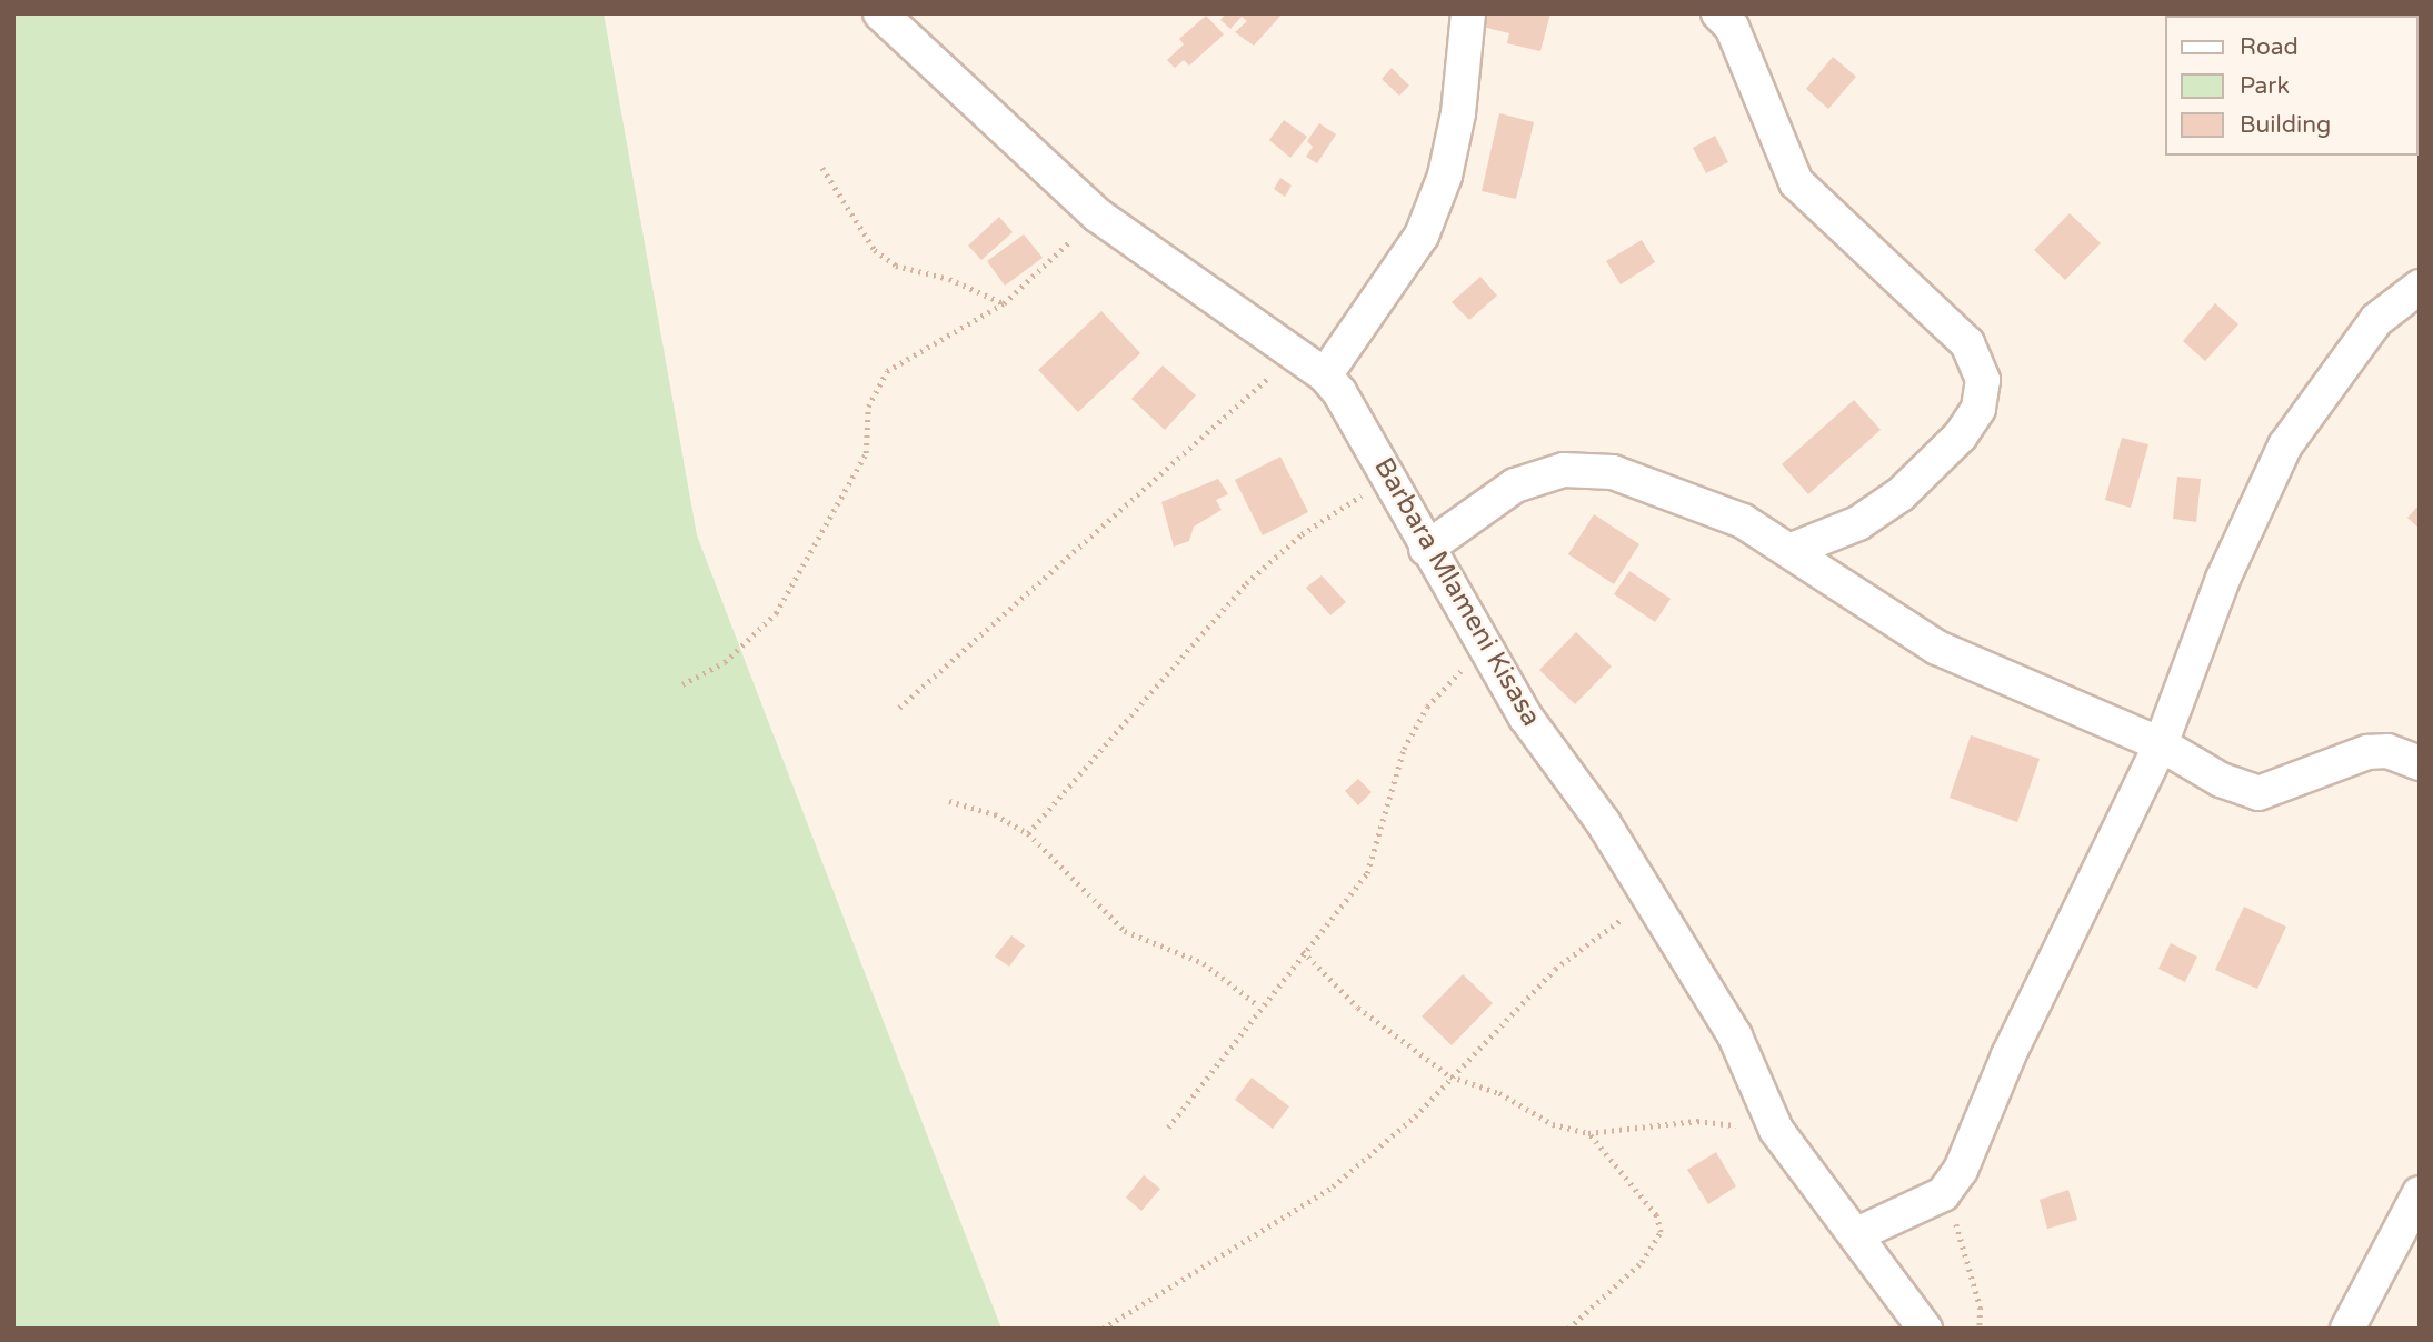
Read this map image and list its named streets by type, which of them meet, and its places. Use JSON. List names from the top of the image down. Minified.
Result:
{"streets":{"street":["Barbara Mlameni Kisasa"]},"legend":["Road","Park","Building"]}
